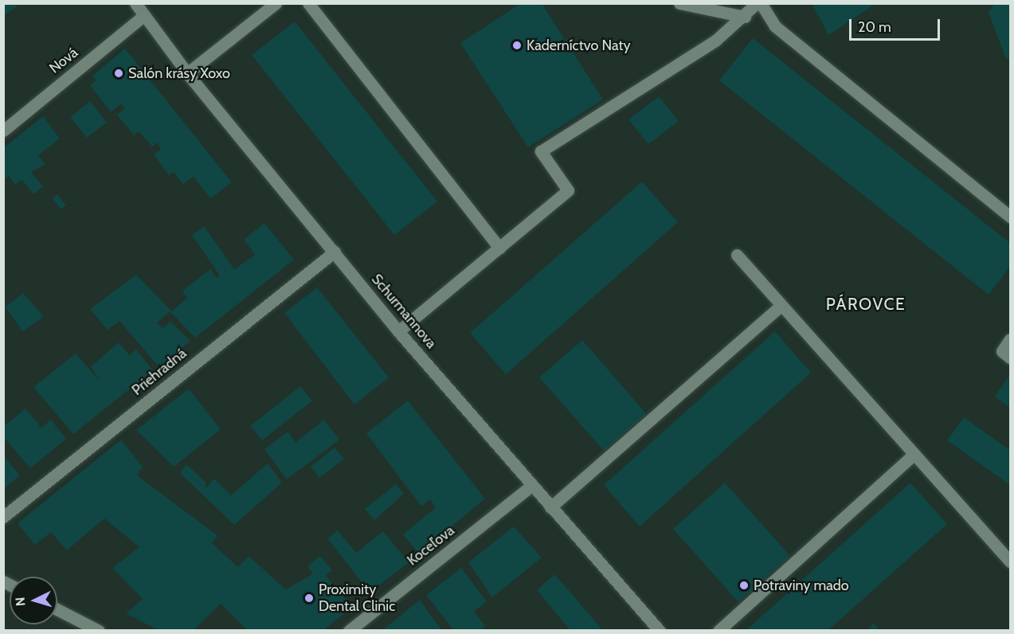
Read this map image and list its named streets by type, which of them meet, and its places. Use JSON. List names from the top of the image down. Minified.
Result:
{"streets":{"street":["Nová","Schurmannova","Priehradná","Koceľova"]},"crossings":[["Nová","Schurmannova"],["Schurmannova","Priehradná"],["Schurmannova","Koceľova"]],"districts":["PÁROVCE"],"places":["Kaderníctvo Naty","Salón krásy Xoxo","Potraviny mado","Proximity Dental Clinic"],"scale_bar":"20 m","north":"left"}
